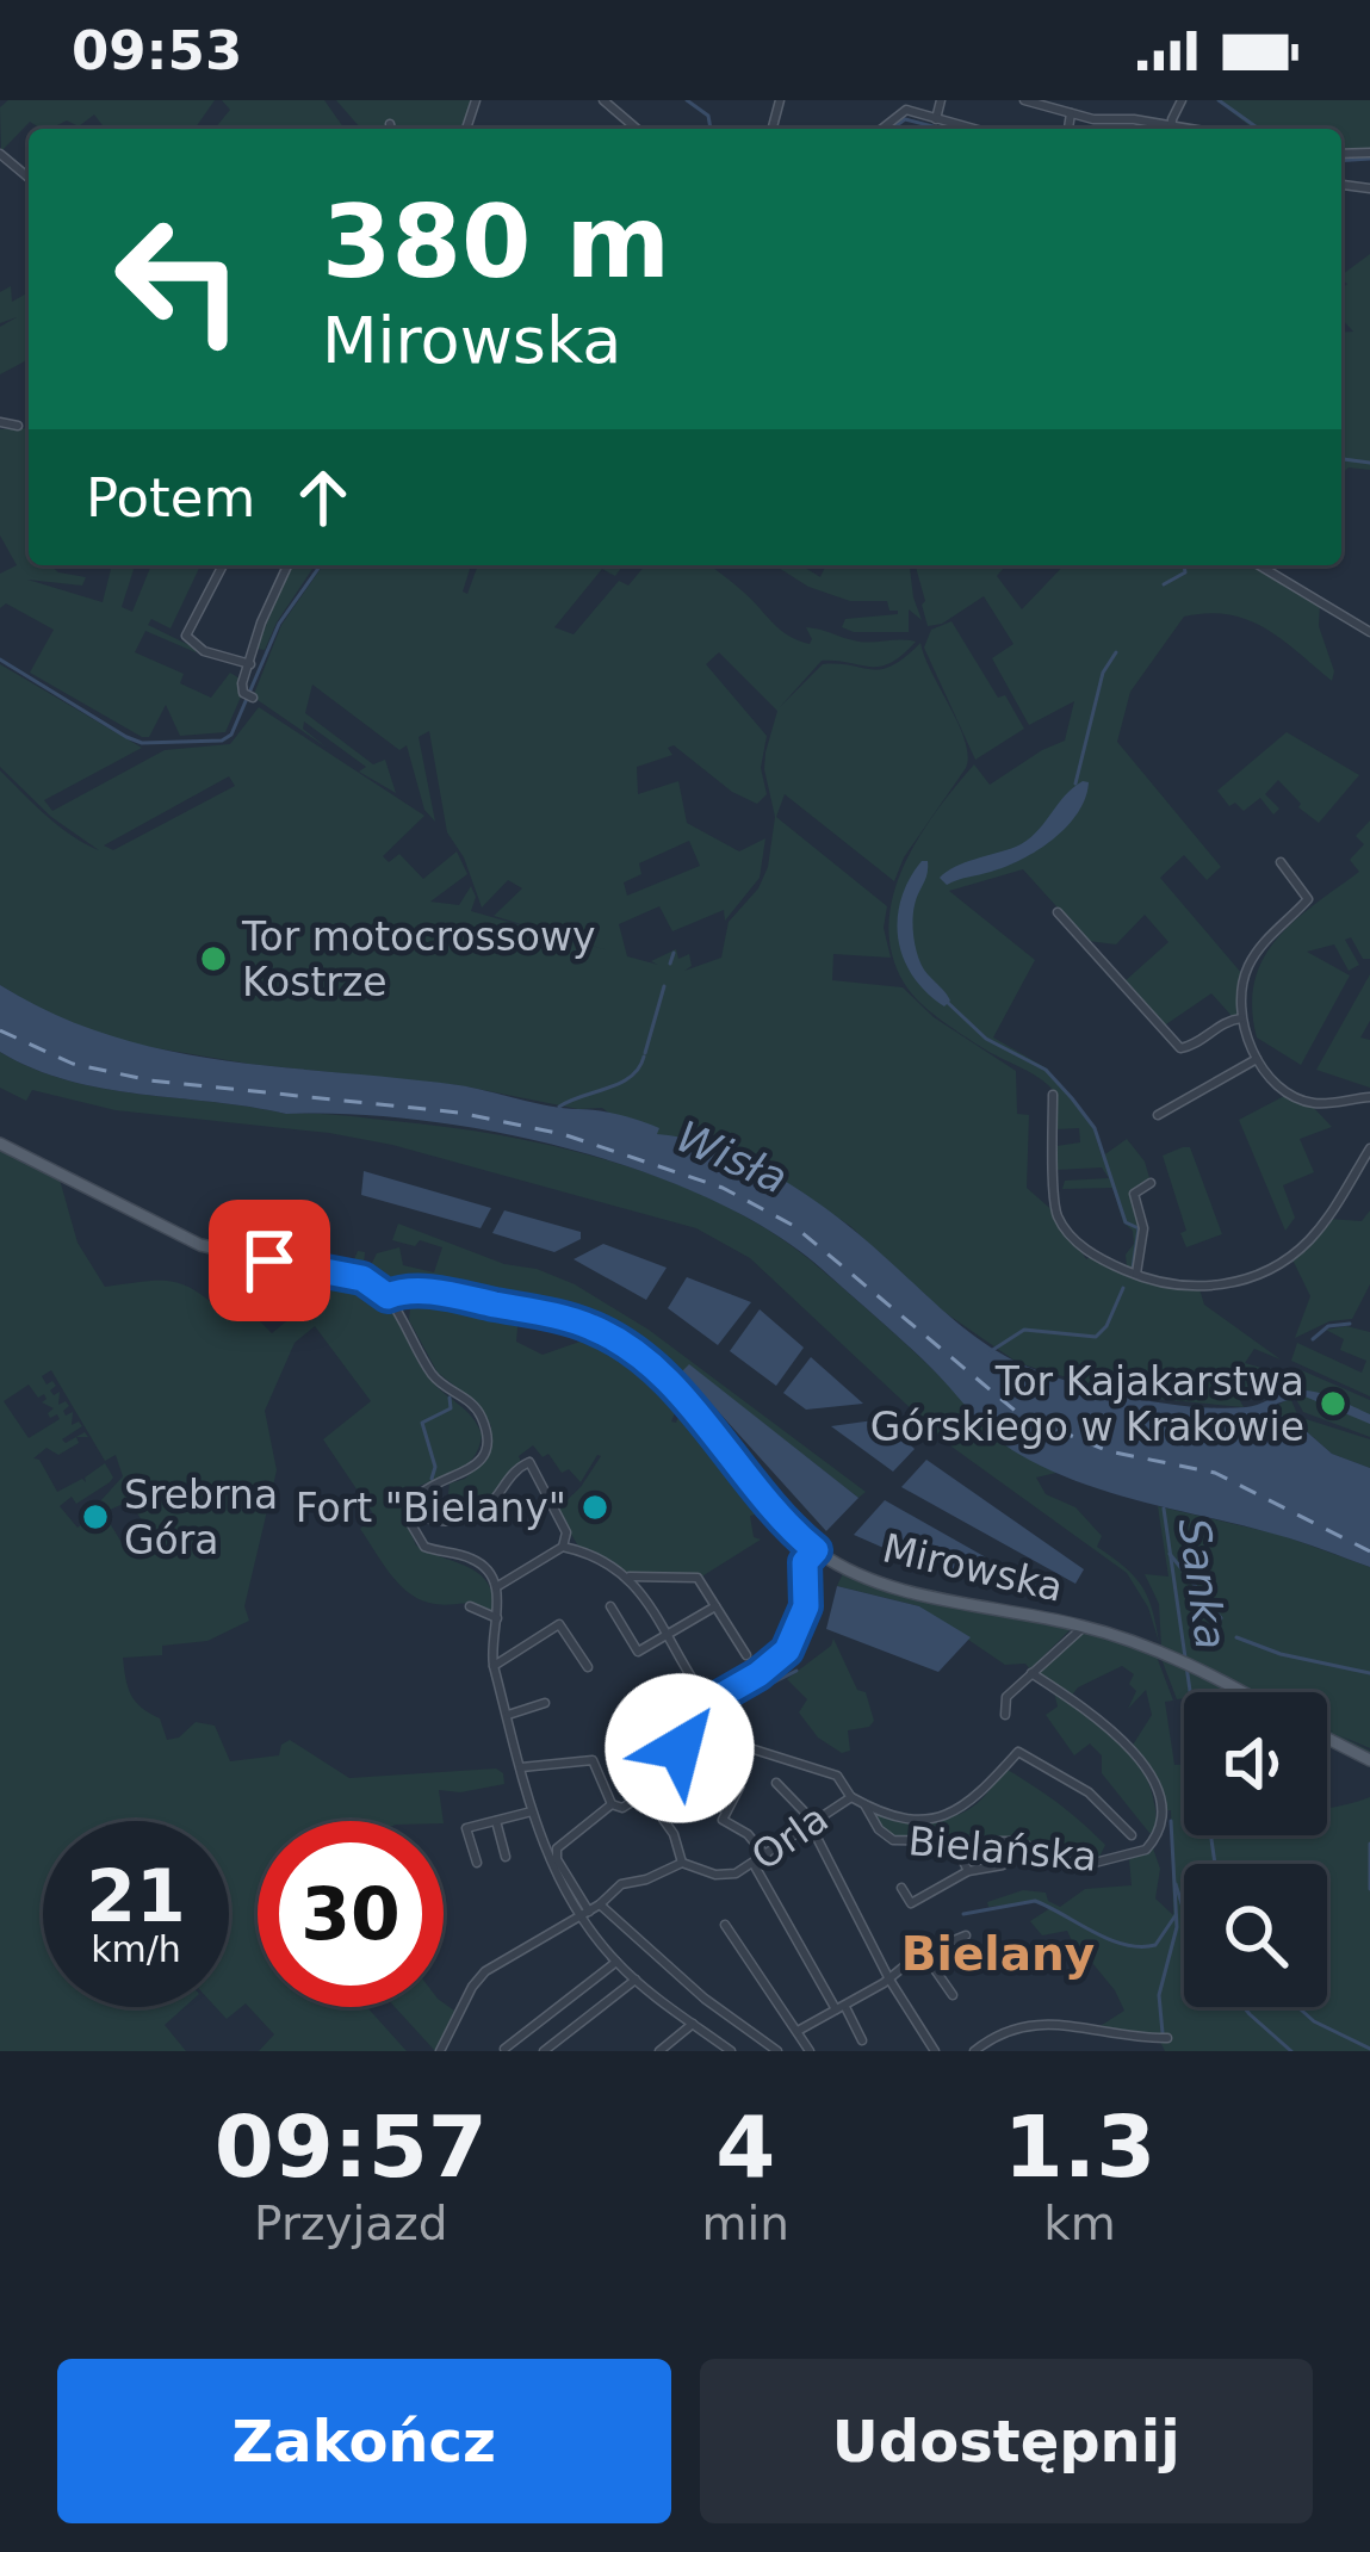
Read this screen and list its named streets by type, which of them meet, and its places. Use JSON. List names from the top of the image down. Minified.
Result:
{"streets":{"main road":["Mirowska"],"street":["Orla","Bielańska"]},"crossings":[["Orla","Bielańska"]],"districts":["Bielany"],"water":["Wisła","Sanka"],"places":["Tor motocrossowy Kostrze","Tor Kajakarstwa Górskiego w Krakowie","Fort \"Bielany\"","Srebrna Góra"],"page":{"status":"09:53","turn":["380 m","Mirowska"],"then":"Potem","speed":"21 km/h","limit":"30","eta":["09:57","Przyjazd","4","min","1.3","km"],"buttons":["Zakończ","Udostępnij"]}}
